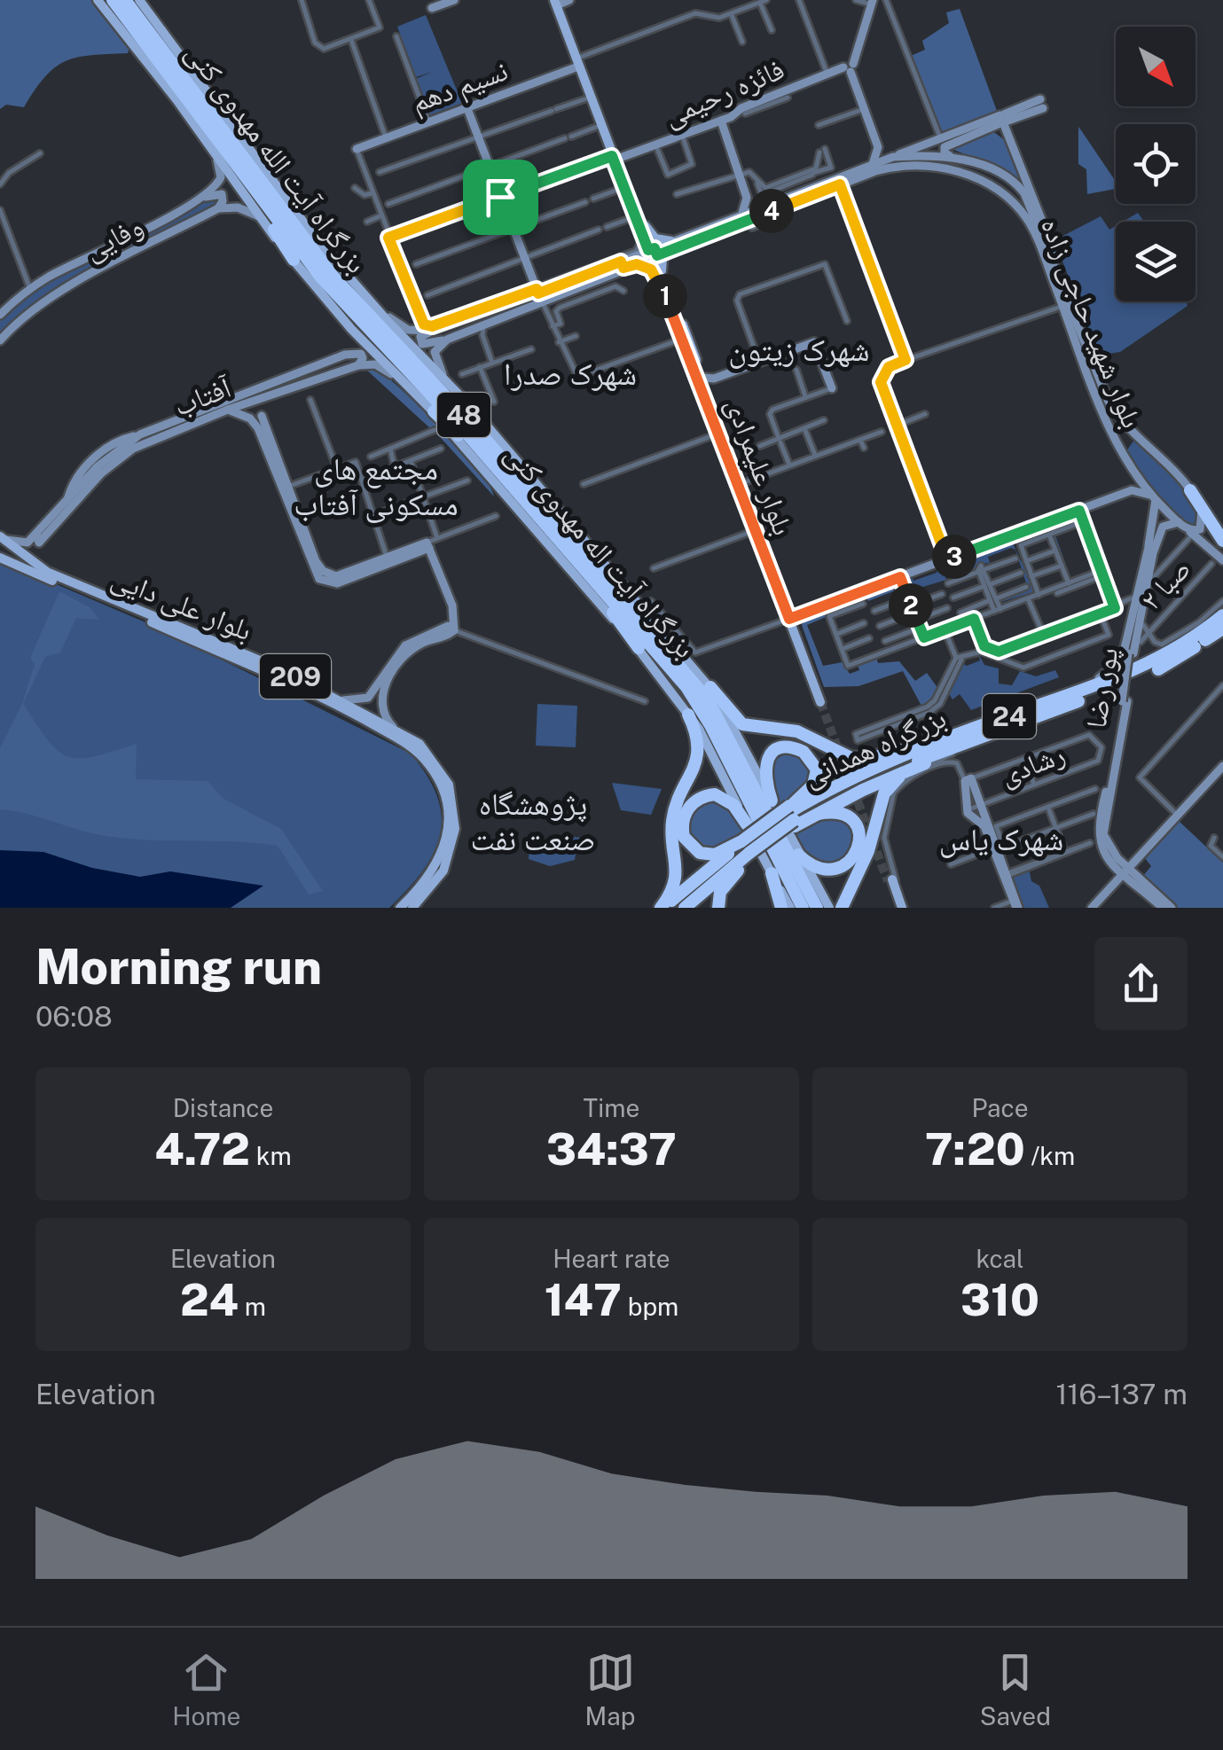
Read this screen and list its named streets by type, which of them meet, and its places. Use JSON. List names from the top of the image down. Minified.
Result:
{"streets":{"highway":["بزرگراه آیت الله مهدوی کنی","48","بزرگراه آیت اله مهدوی کنی","24","بزرگراه همدانی"],"main road":["بلوار علیمرادی","بلوار علی دایی","209"],"street":["نسیم دهم","فائزه رحیمی","وفایی","بلوار شهید حاجی زاده","آفتاب","صبا ۲","پور رضا","رشادی"]},"crossings":[["نسیم دهم","بلوار علیمرادی"],["فائزه رحیمی","بلوار علیمرادی"],["بزرگراه آیت الله مهدوی کنی","بزرگراه آیت اله مهدوی کنی"],["بلوار شهید حاجی زاده","بلوار علیمرادی"],["بلوار شهید حاجی زاده","پور رضا"],["آفتاب","بلوار علی دایی"]],"districts":["شهرک زیتون","شهرک صدرا","مجتمع های مسکونی آفتاب","پژوهشگاه صنعت نفت","شهرک یاس"],"north":"bottom right","page":{"pins":["4","1","3","2"],"heading":["Morning run","06:08"],"stats":[["Distance","4.72 km"],["Time","34:37"],["Pace","7:20 /km"],["Elevation","24 m"],["Heart rate","147 bpm"],["kcal","310"]],"chart":["Elevation","116–137 m"],"tabs":["Home","Map","Saved"]}}
